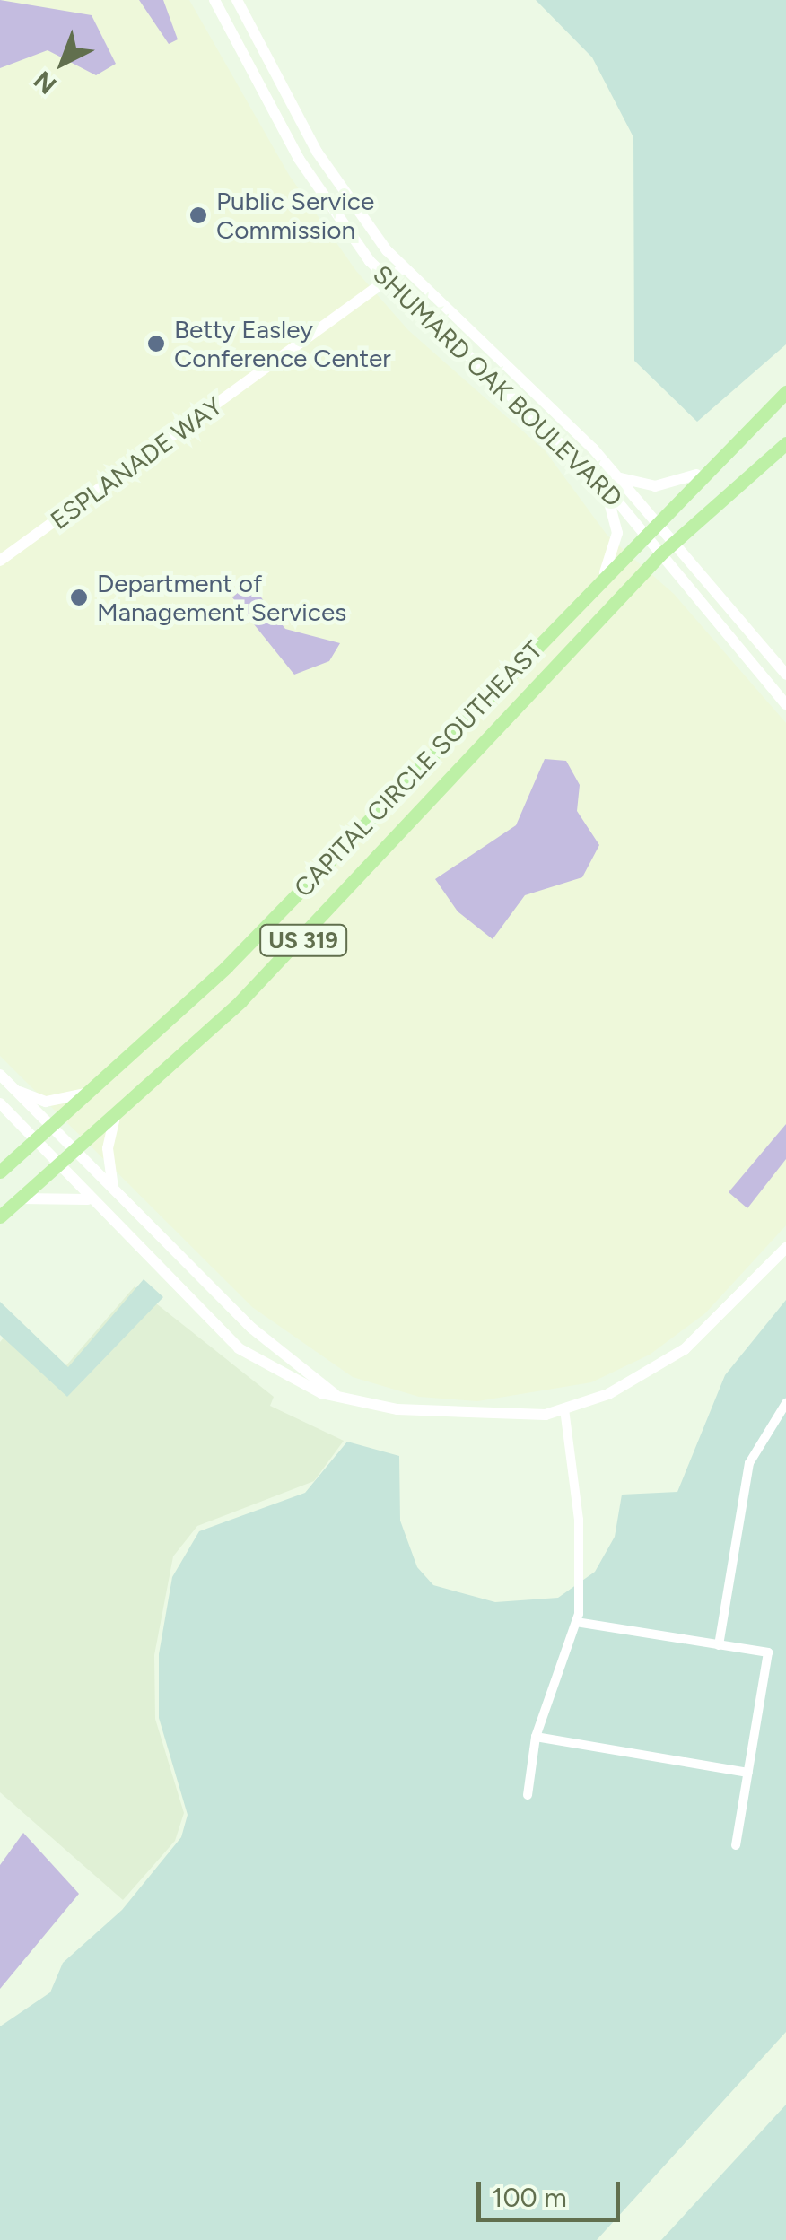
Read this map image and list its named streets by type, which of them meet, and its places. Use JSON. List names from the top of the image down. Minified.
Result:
{"streets":{"main road":["CAPITAL CIRCLE SOUTHEAST","US 319"],"street":["SHUMARD OAK BOULEVARD","ESPLANADE WAY"]},"crossings":[["SHUMARD OAK BOULEVARD","ESPLANADE WAY"],["SHUMARD OAK BOULEVARD","CAPITAL CIRCLE SOUTHEAST"]],"places":["Public Service Commission","Betty Easley Conference Center","Department of Management Services"],"scale_bar":"100 m","north":"bottom left"}
